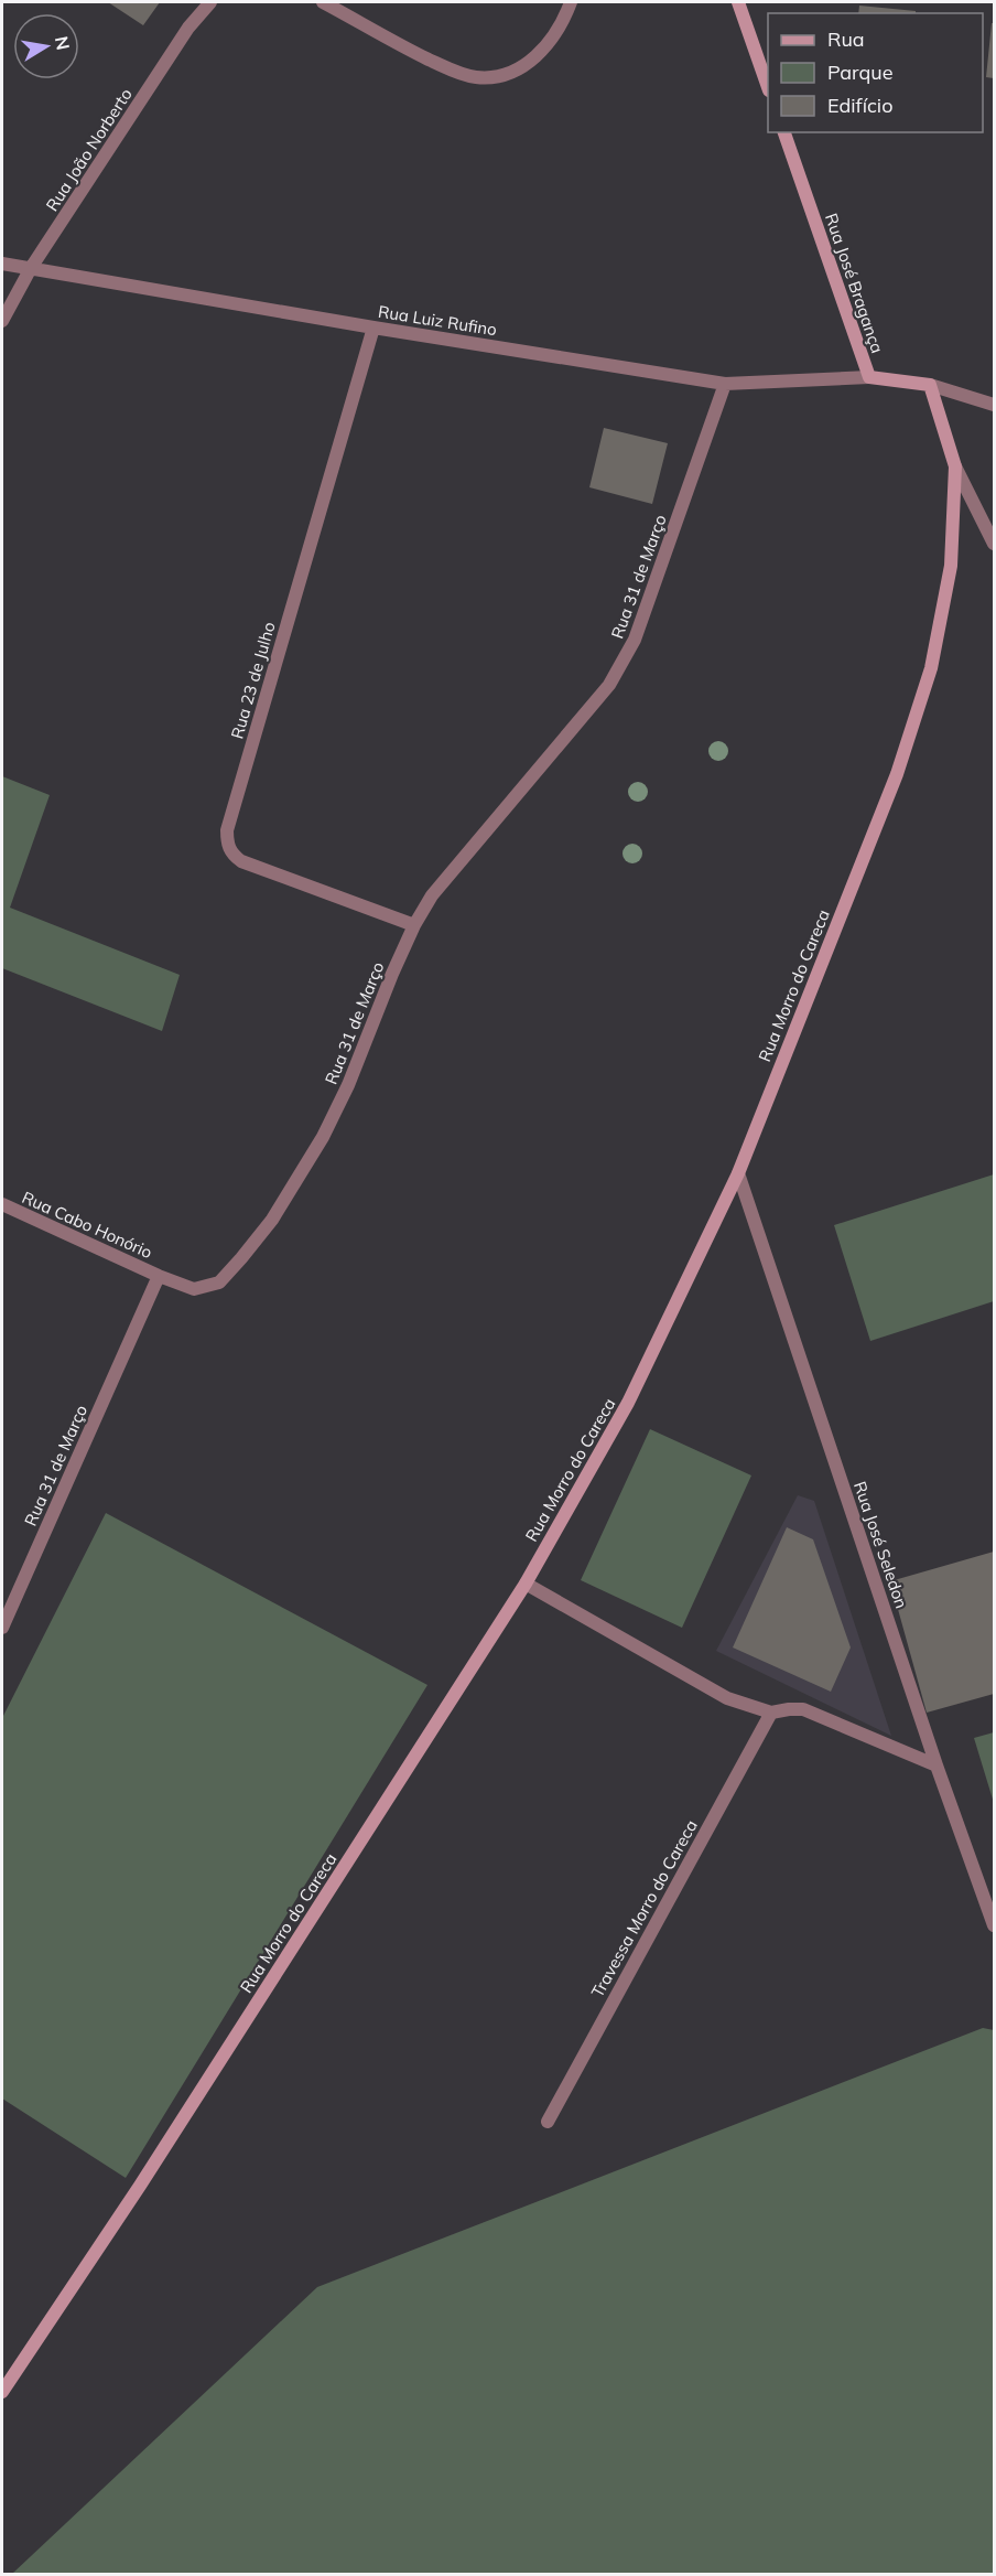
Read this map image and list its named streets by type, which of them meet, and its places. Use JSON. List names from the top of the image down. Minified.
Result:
{"streets":{"street":["Rua João Norberto","Rua José Bragança","Rua Luiz Rufino","Rua 31 de Março","Rua 23 de Julho","Rua Morro do Careca","Rua Cabo Honório","Rua José Seledon","Travessa Morro do Careca"]},"crossings":[["Rua João Norberto","Rua Luiz Rufino"],["Rua José Bragança","Rua Luiz Rufino"],["Rua Luiz Rufino","Rua 31 de Março"],["Rua Luiz Rufino","Rua 23 de Julho"],["Rua 31 de Março","Rua 23 de Julho"],["Rua 31 de Março","Rua Cabo Honório"],["Rua Morro do Careca","Rua José Seledon"]],"legend":["Rua","Parque","Edifício"],"north":"right"}
